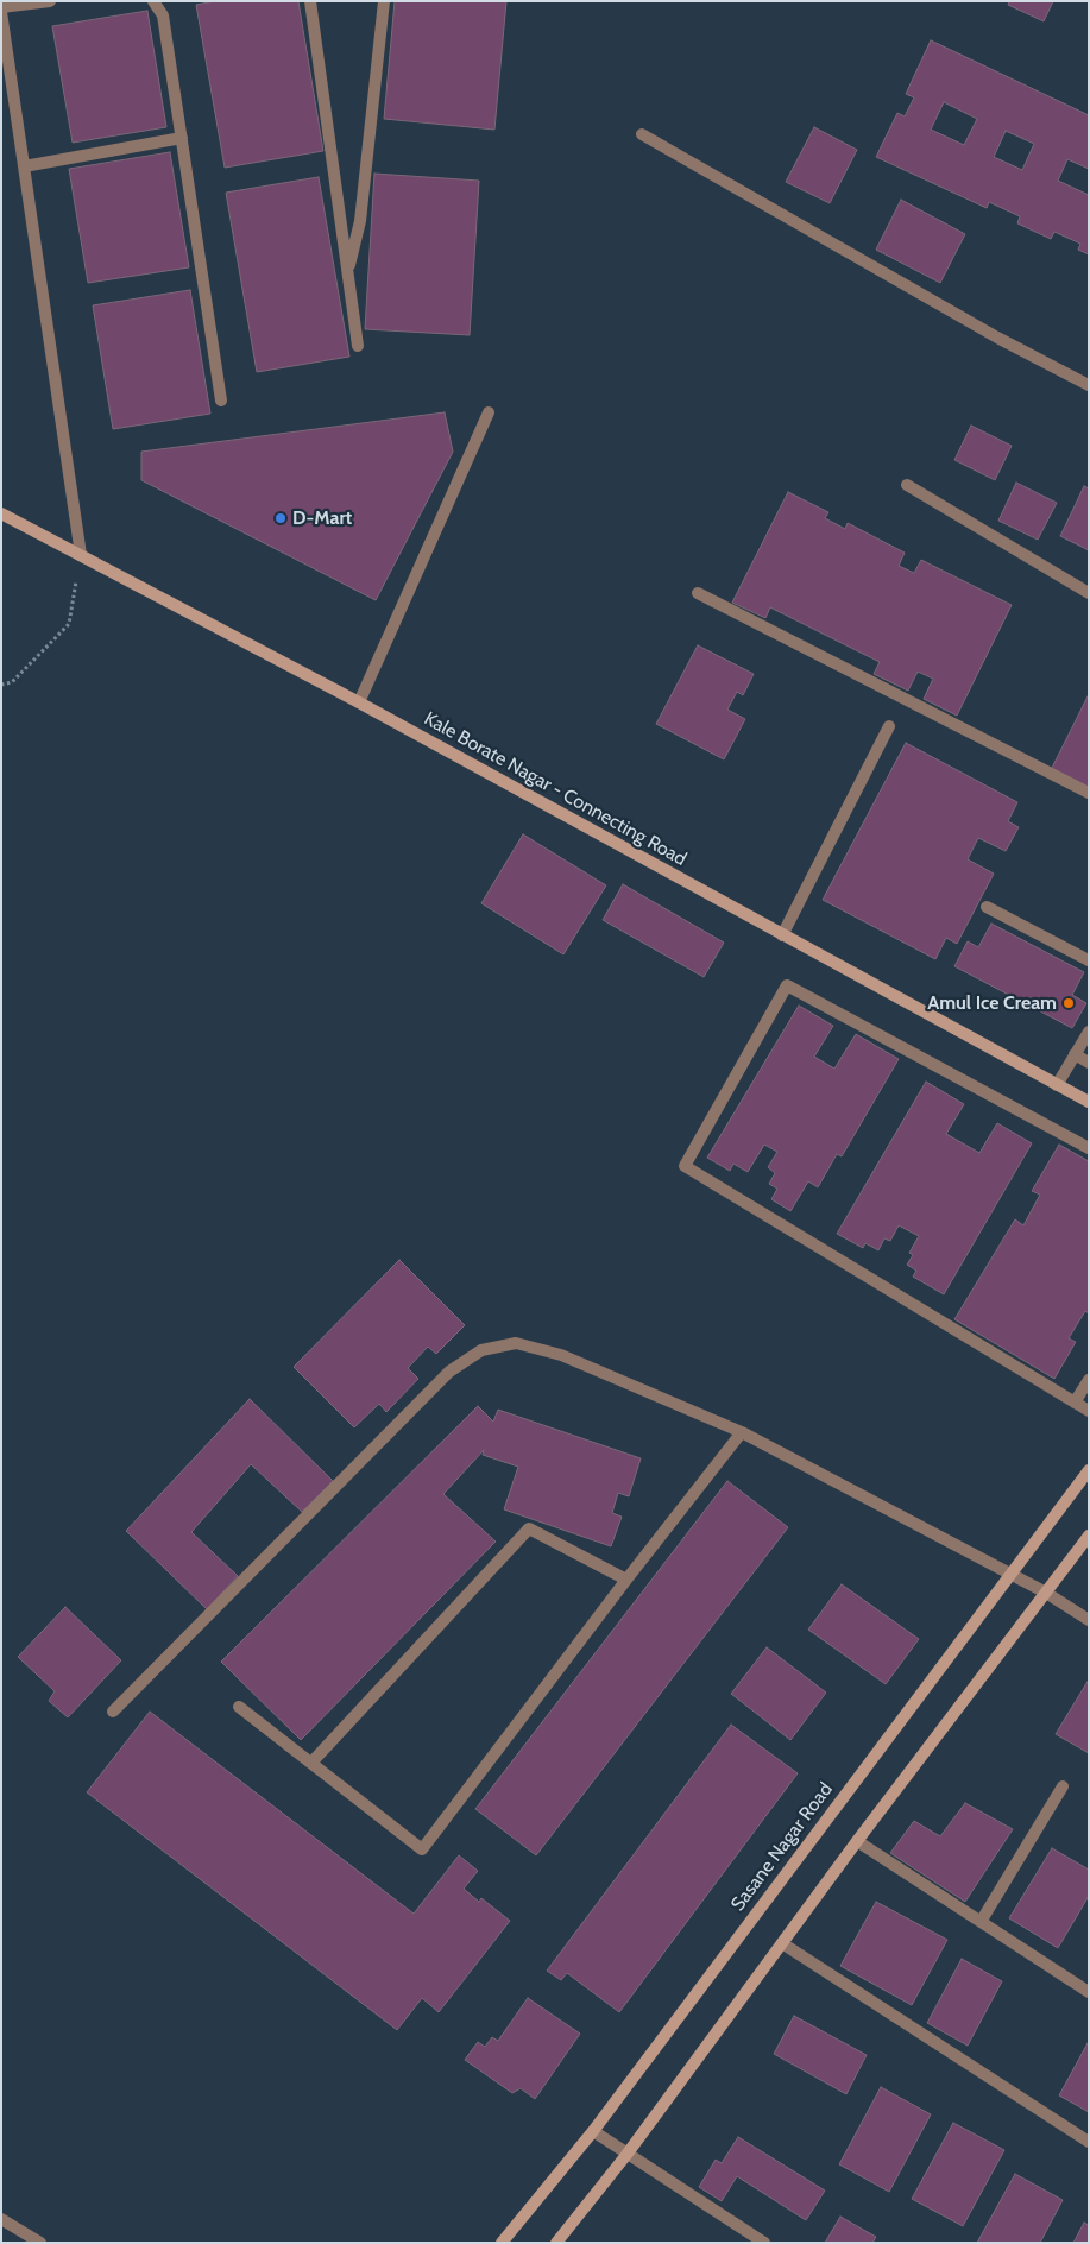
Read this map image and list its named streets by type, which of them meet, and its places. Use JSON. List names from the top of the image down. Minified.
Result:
{"streets":{"street":["Kale Borate Nagar - Connecting Road","Sasane Nagar Road"]},"places":["D-Mart","Amul Ice Cream"]}
